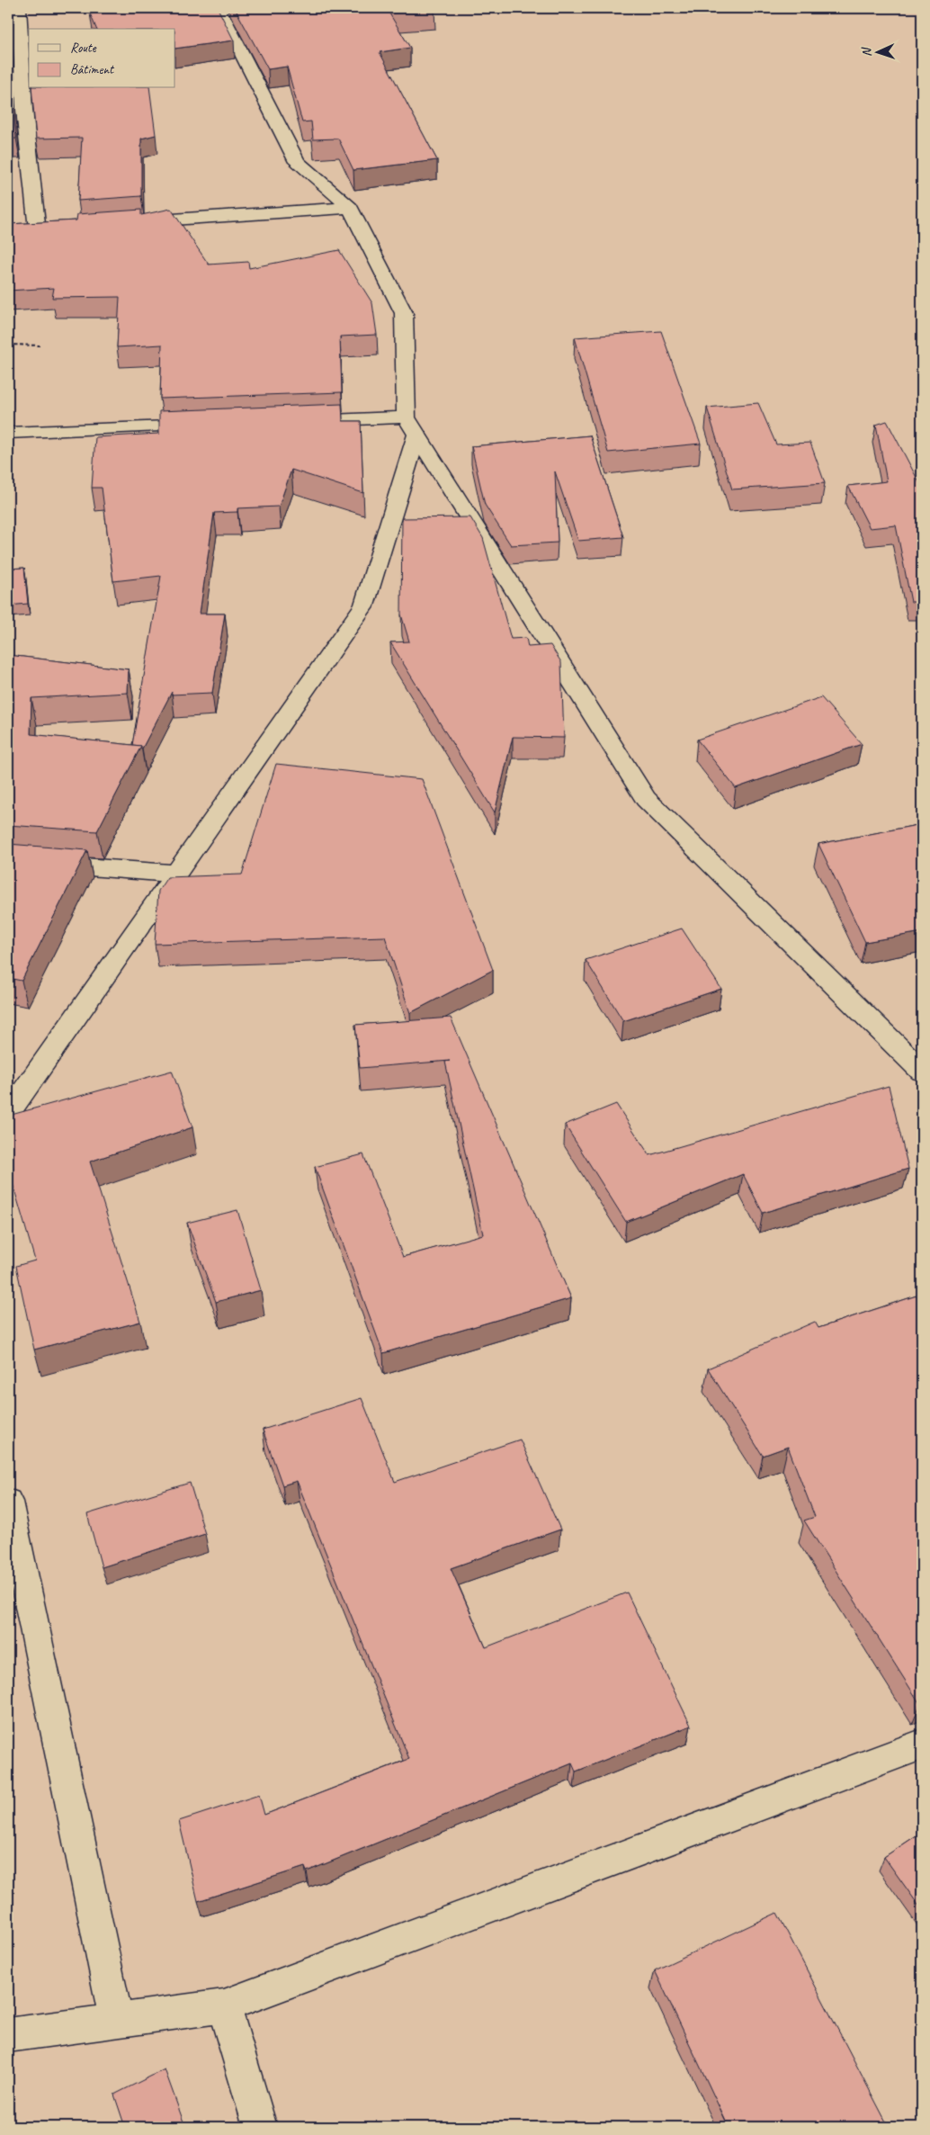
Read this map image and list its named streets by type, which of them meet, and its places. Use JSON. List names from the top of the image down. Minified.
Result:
{"legend":["Route","Bâtiment"],"north":"left"}
